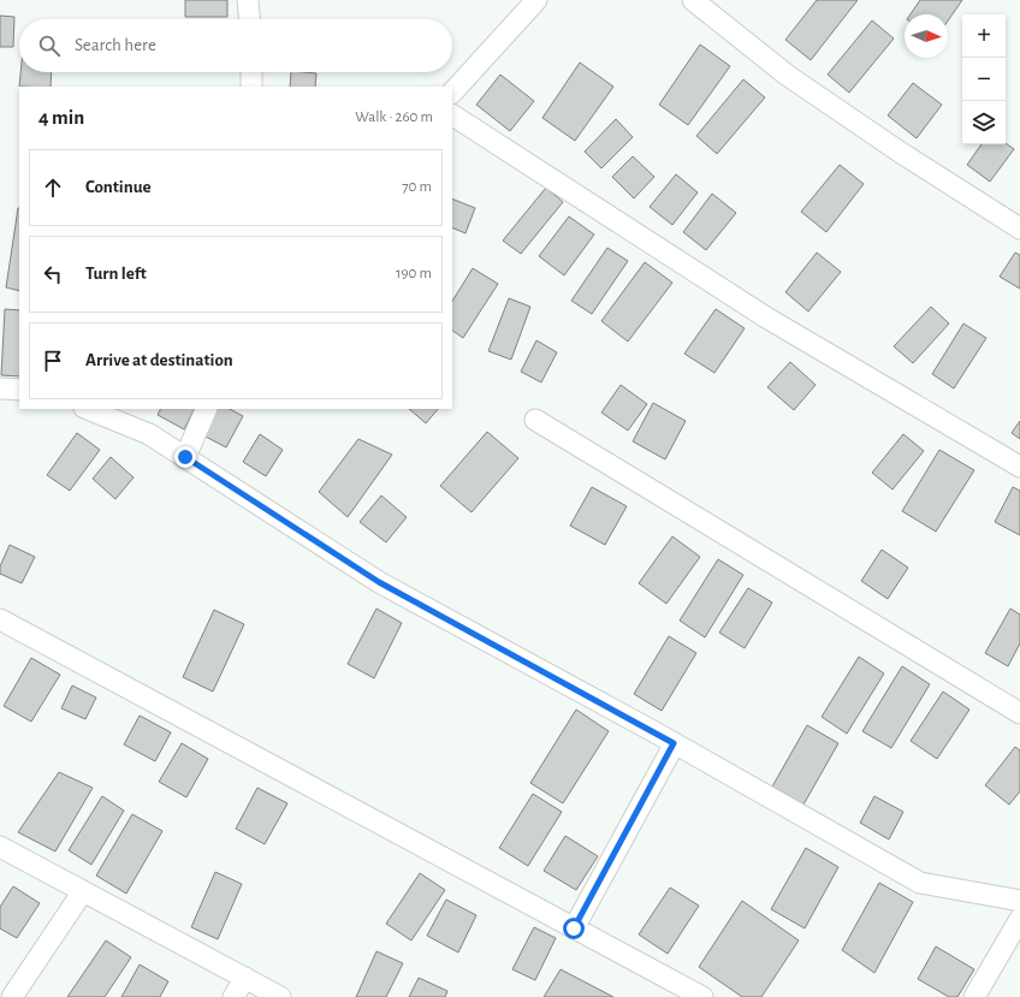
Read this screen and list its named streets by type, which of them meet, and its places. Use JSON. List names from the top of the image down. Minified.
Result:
{"north":"right","page":{"map_buttons":["+","−"],"search":"Search here","heading":["4 min","Walk · 260 m"],"list":[["Continue","70 m"],["Turn left","190 m"],"Arrive at destination"]}}
